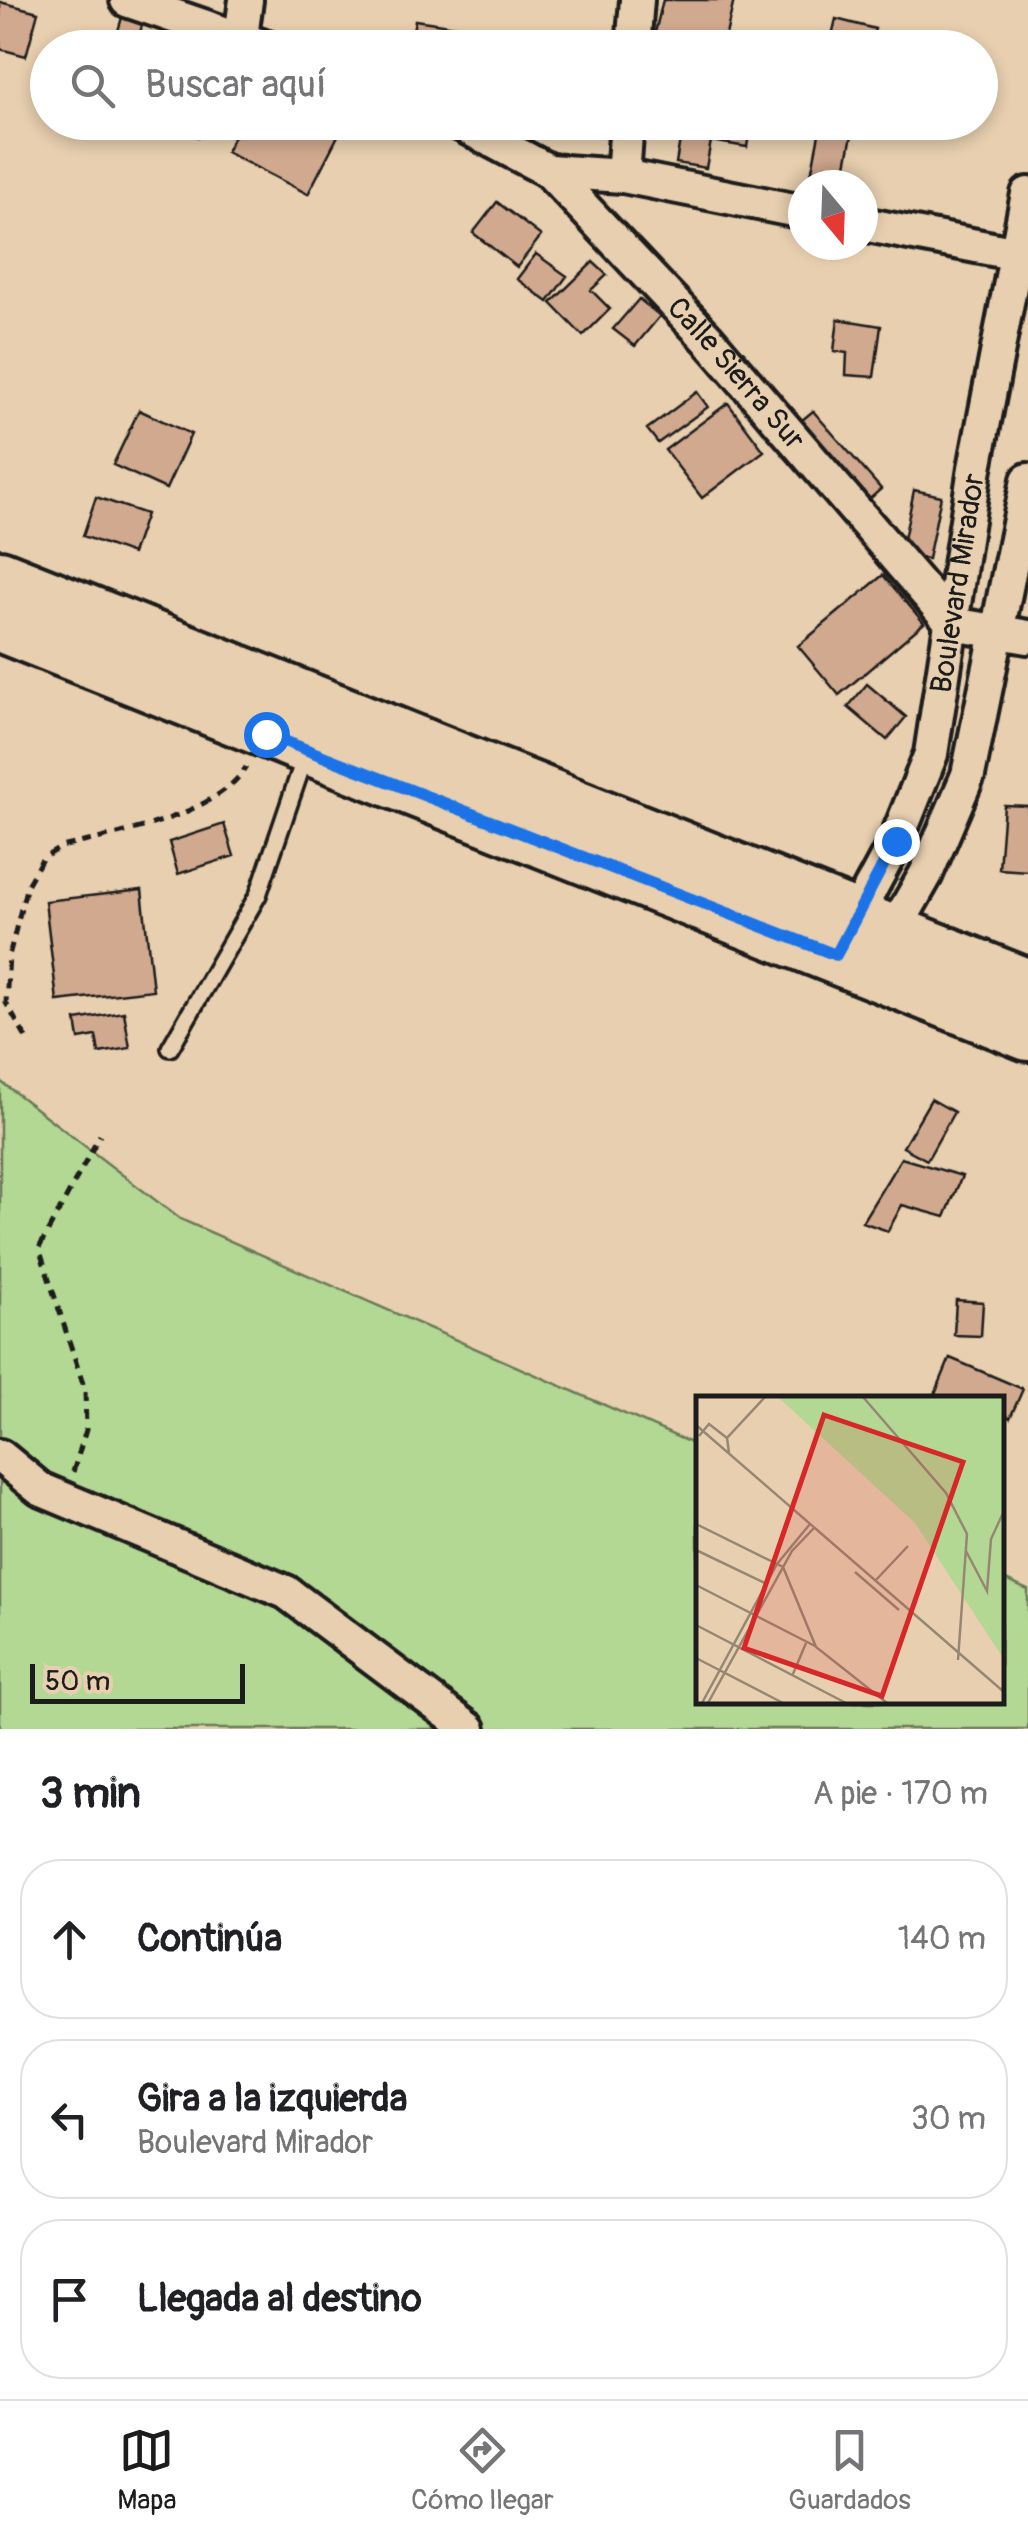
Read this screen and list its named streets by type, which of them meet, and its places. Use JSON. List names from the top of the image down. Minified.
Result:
{"streets":{"street":["Calle Sierra Sur","Boulevard Mirador"]},"crossings":[["Calle Sierra Sur","Boulevard Mirador"]],"scale_bar":"50 m","north":"bottom","page":{"search":"Buscar aquí","scale":"50 m","heading":["3 min","A pie · 170 m"],"list":[["Continúa","140 m"],["Gira a la izquierda","Boulevard Mirador","30 m"],"Llegada al destino"],"nav":["Mapa","Cómo llegar","Guardados"]}}
